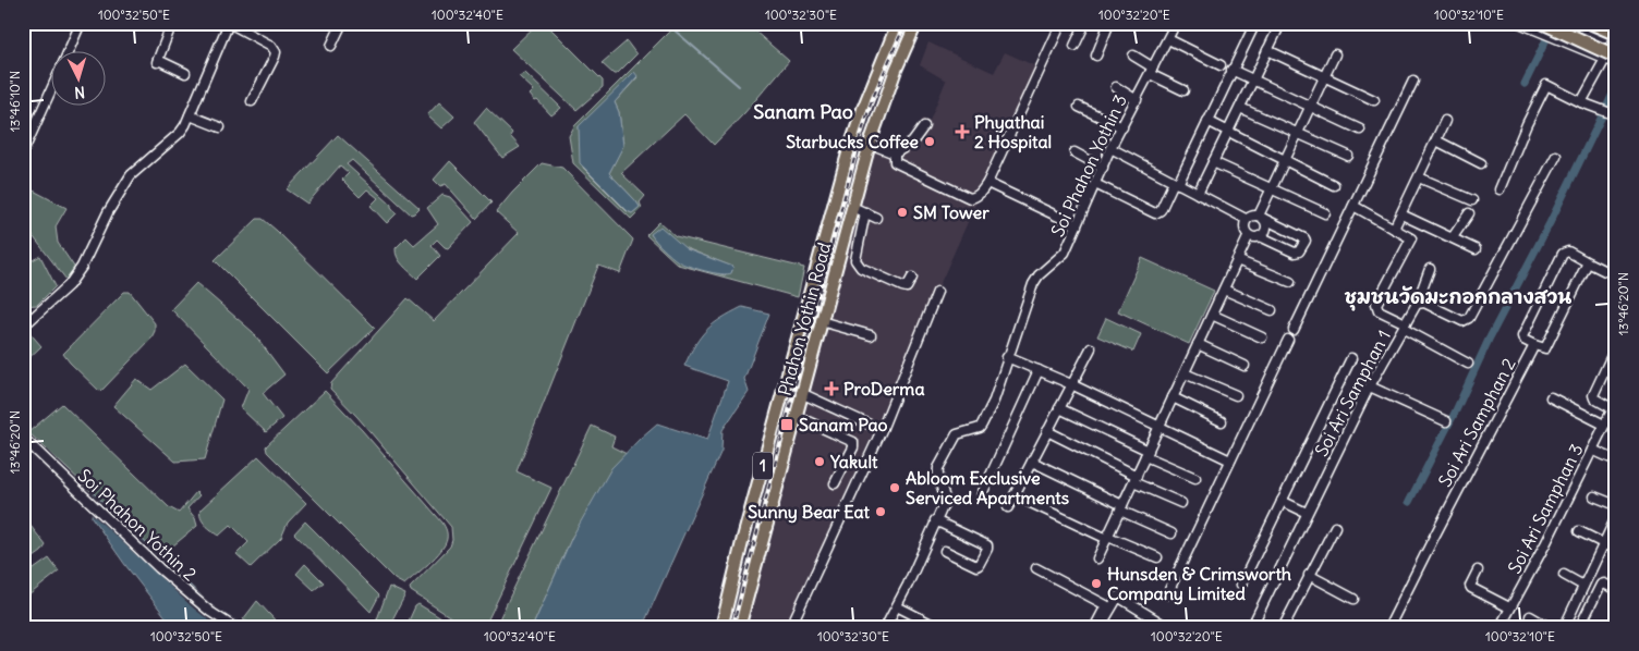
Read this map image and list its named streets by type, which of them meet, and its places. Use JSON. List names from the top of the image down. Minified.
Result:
{"streets":{"main road":["Phahon Yothin Road","1"],"street":["Soi Phahon Yothin 3","Soi Ari Samphan 1","Soi Ari Samphan 2","Soi Ari Samphan 3","Soi Phahon Yothin 2"]},"districts":["Sanam Pao","ชุมชนวัดมะกอกกลางสวน"],"places":{"health":["Phyathai 2 Hospital","ProDerma"],"other":["Starbucks Coffee","SM Tower","Yakult","Abloom Exclusive Serviced Apartments","Sunny Bear Eat","Hunsden & Crimsworth Company Limited"],"transit":["Sanam Pao"]},"north":"bottom","coordinates":["100°32'50\"E","100°32'40\"E","100°32'30\"E","100°32'20\"E","100°32'10\"E","13°46'10\"N","13°46'20\"N"]}
